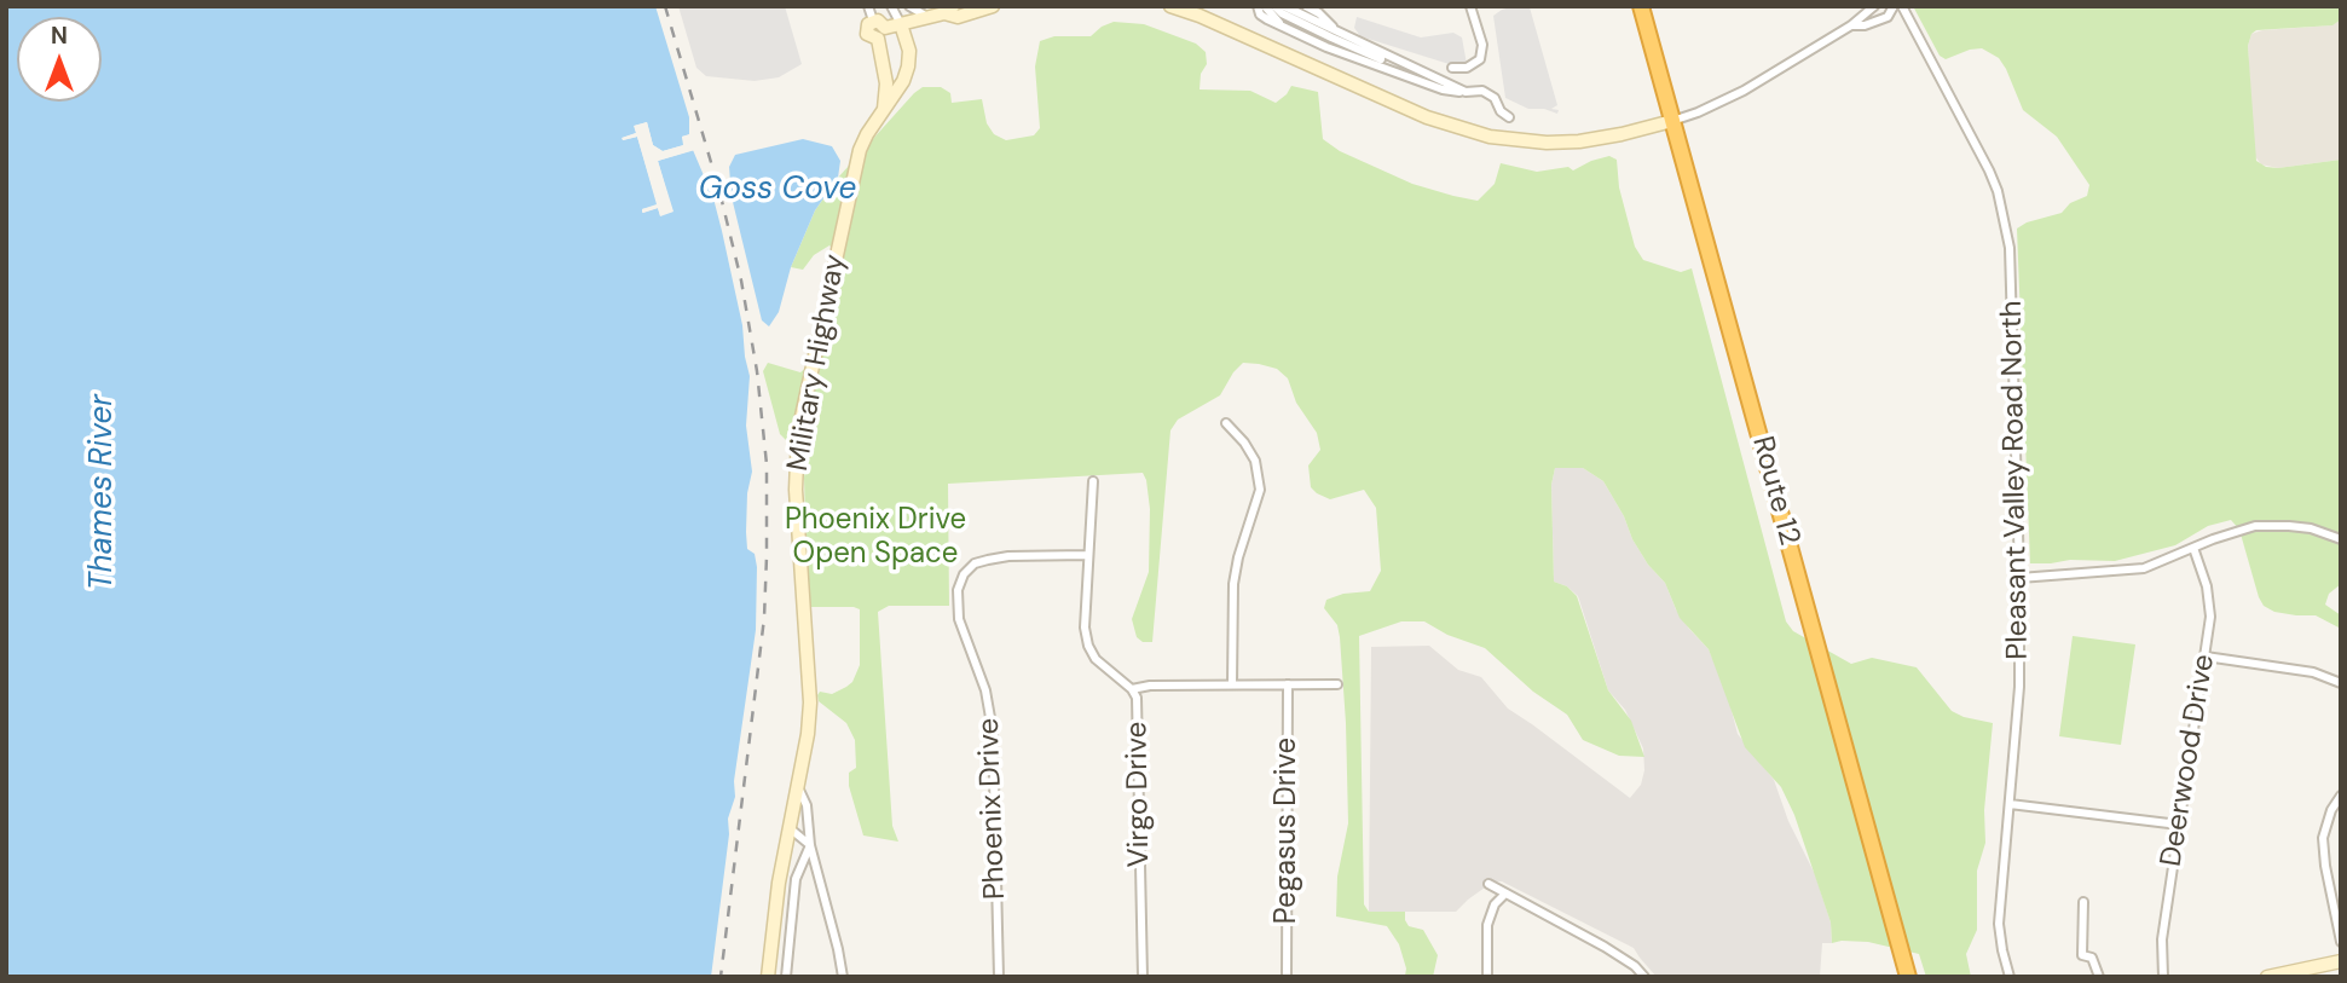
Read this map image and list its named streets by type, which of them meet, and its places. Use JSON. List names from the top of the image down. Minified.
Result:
{"streets":{"highway":["Route 12"],"street":["Military Highway","Pleasant Valley Road North","Deerwood Drive","Virgo Drive","Phoenix Drive","Pegasus Drive"]},"crossings":[["Virgo Drive","Phoenix Drive"]],"water":["Goss Cove","Thames River"],"parks":["Phoenix Drive Open Space"],"north":"top"}
